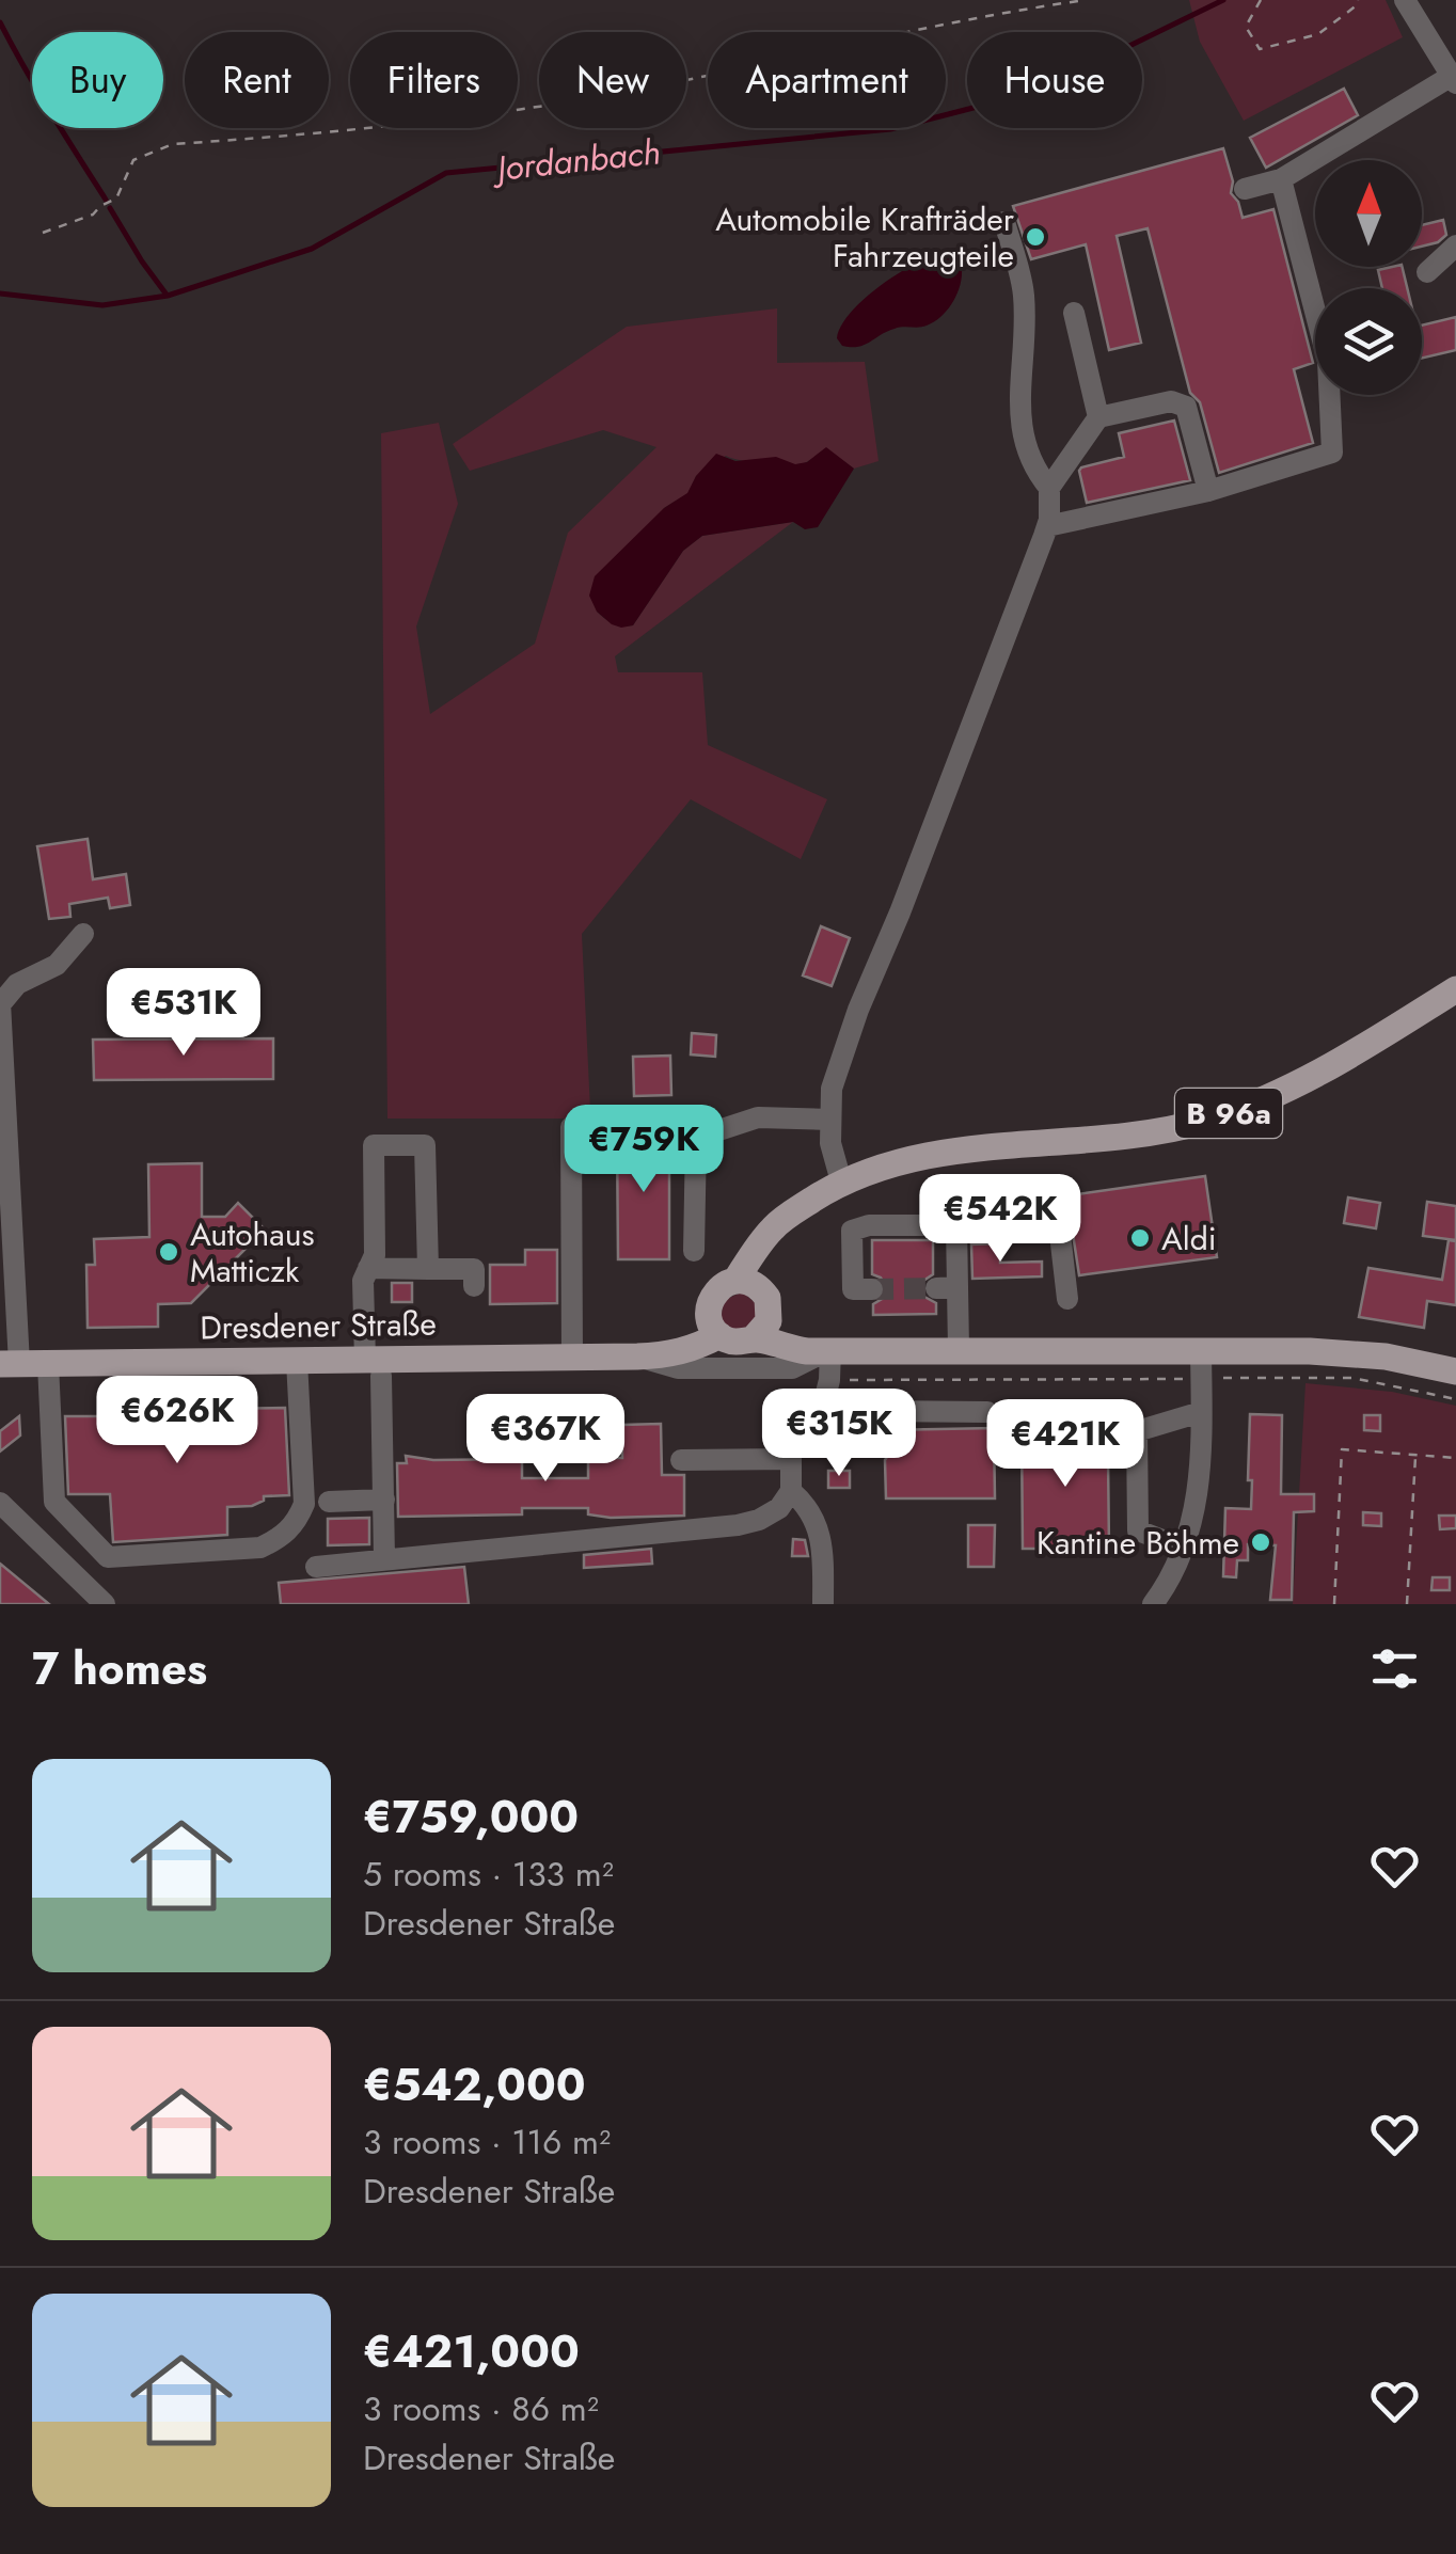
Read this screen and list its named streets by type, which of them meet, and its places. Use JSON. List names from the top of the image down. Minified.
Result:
{"streets":{"main road":["B 96a","Dresdener Straße"]},"crossings":[["B 96a","Dresdener Straße"]],"water":["Jordanbach"],"places":["Automobile Krafträder Fahrzeugteile","Aldi","Autohaus Matticzk","Kantine Böhme"],"north":"top","page":{"chip":["Buy","Rent","Filters","New","Apartment","House"],"price":["€531K","€759K","€542K","€626K","€315K","€367K","€421K"],"heading":"7 homes","list":[{"name":"€759,000","note":"5 rooms · 133 m² · Dresdener Straße"},{"name":"€542,000","note":"3 rooms · 116 m² · Dresdener Straße"},{"name":"€421,000","note":"3 rooms · 86 m² · Dresdener Straße"}]}}
